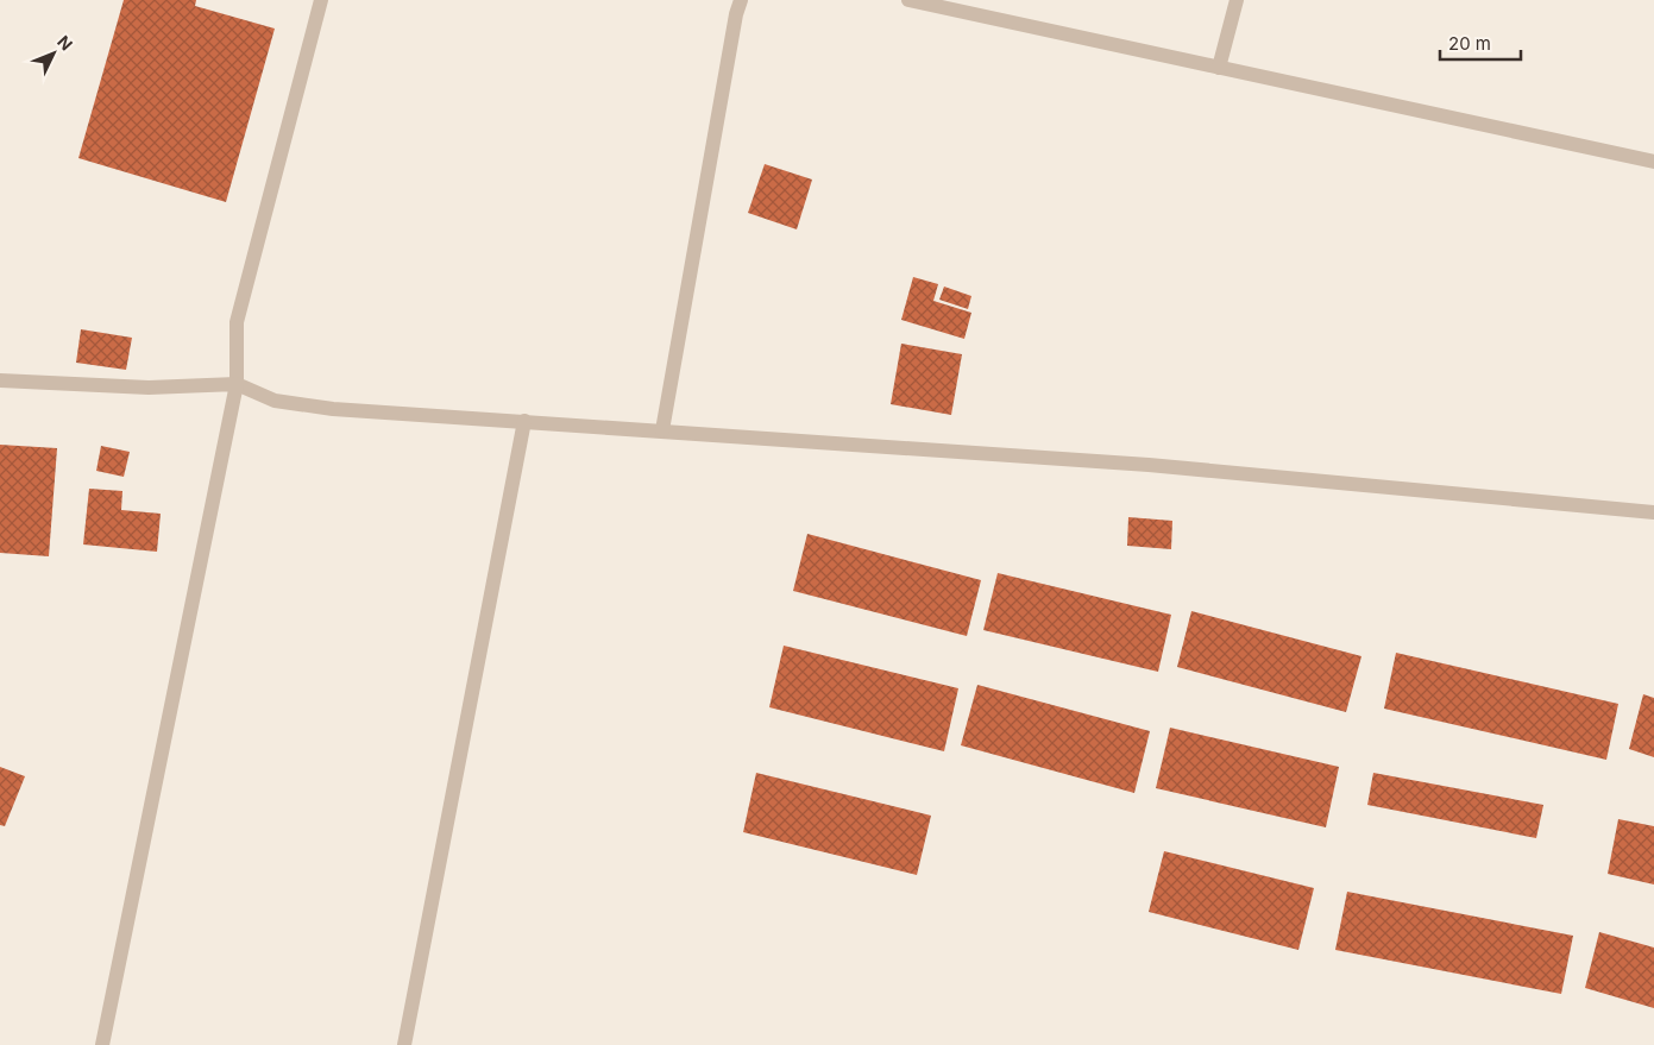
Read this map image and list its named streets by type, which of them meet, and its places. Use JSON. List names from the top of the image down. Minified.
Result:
{"scale_bar":"20 m","north":"top right"}
